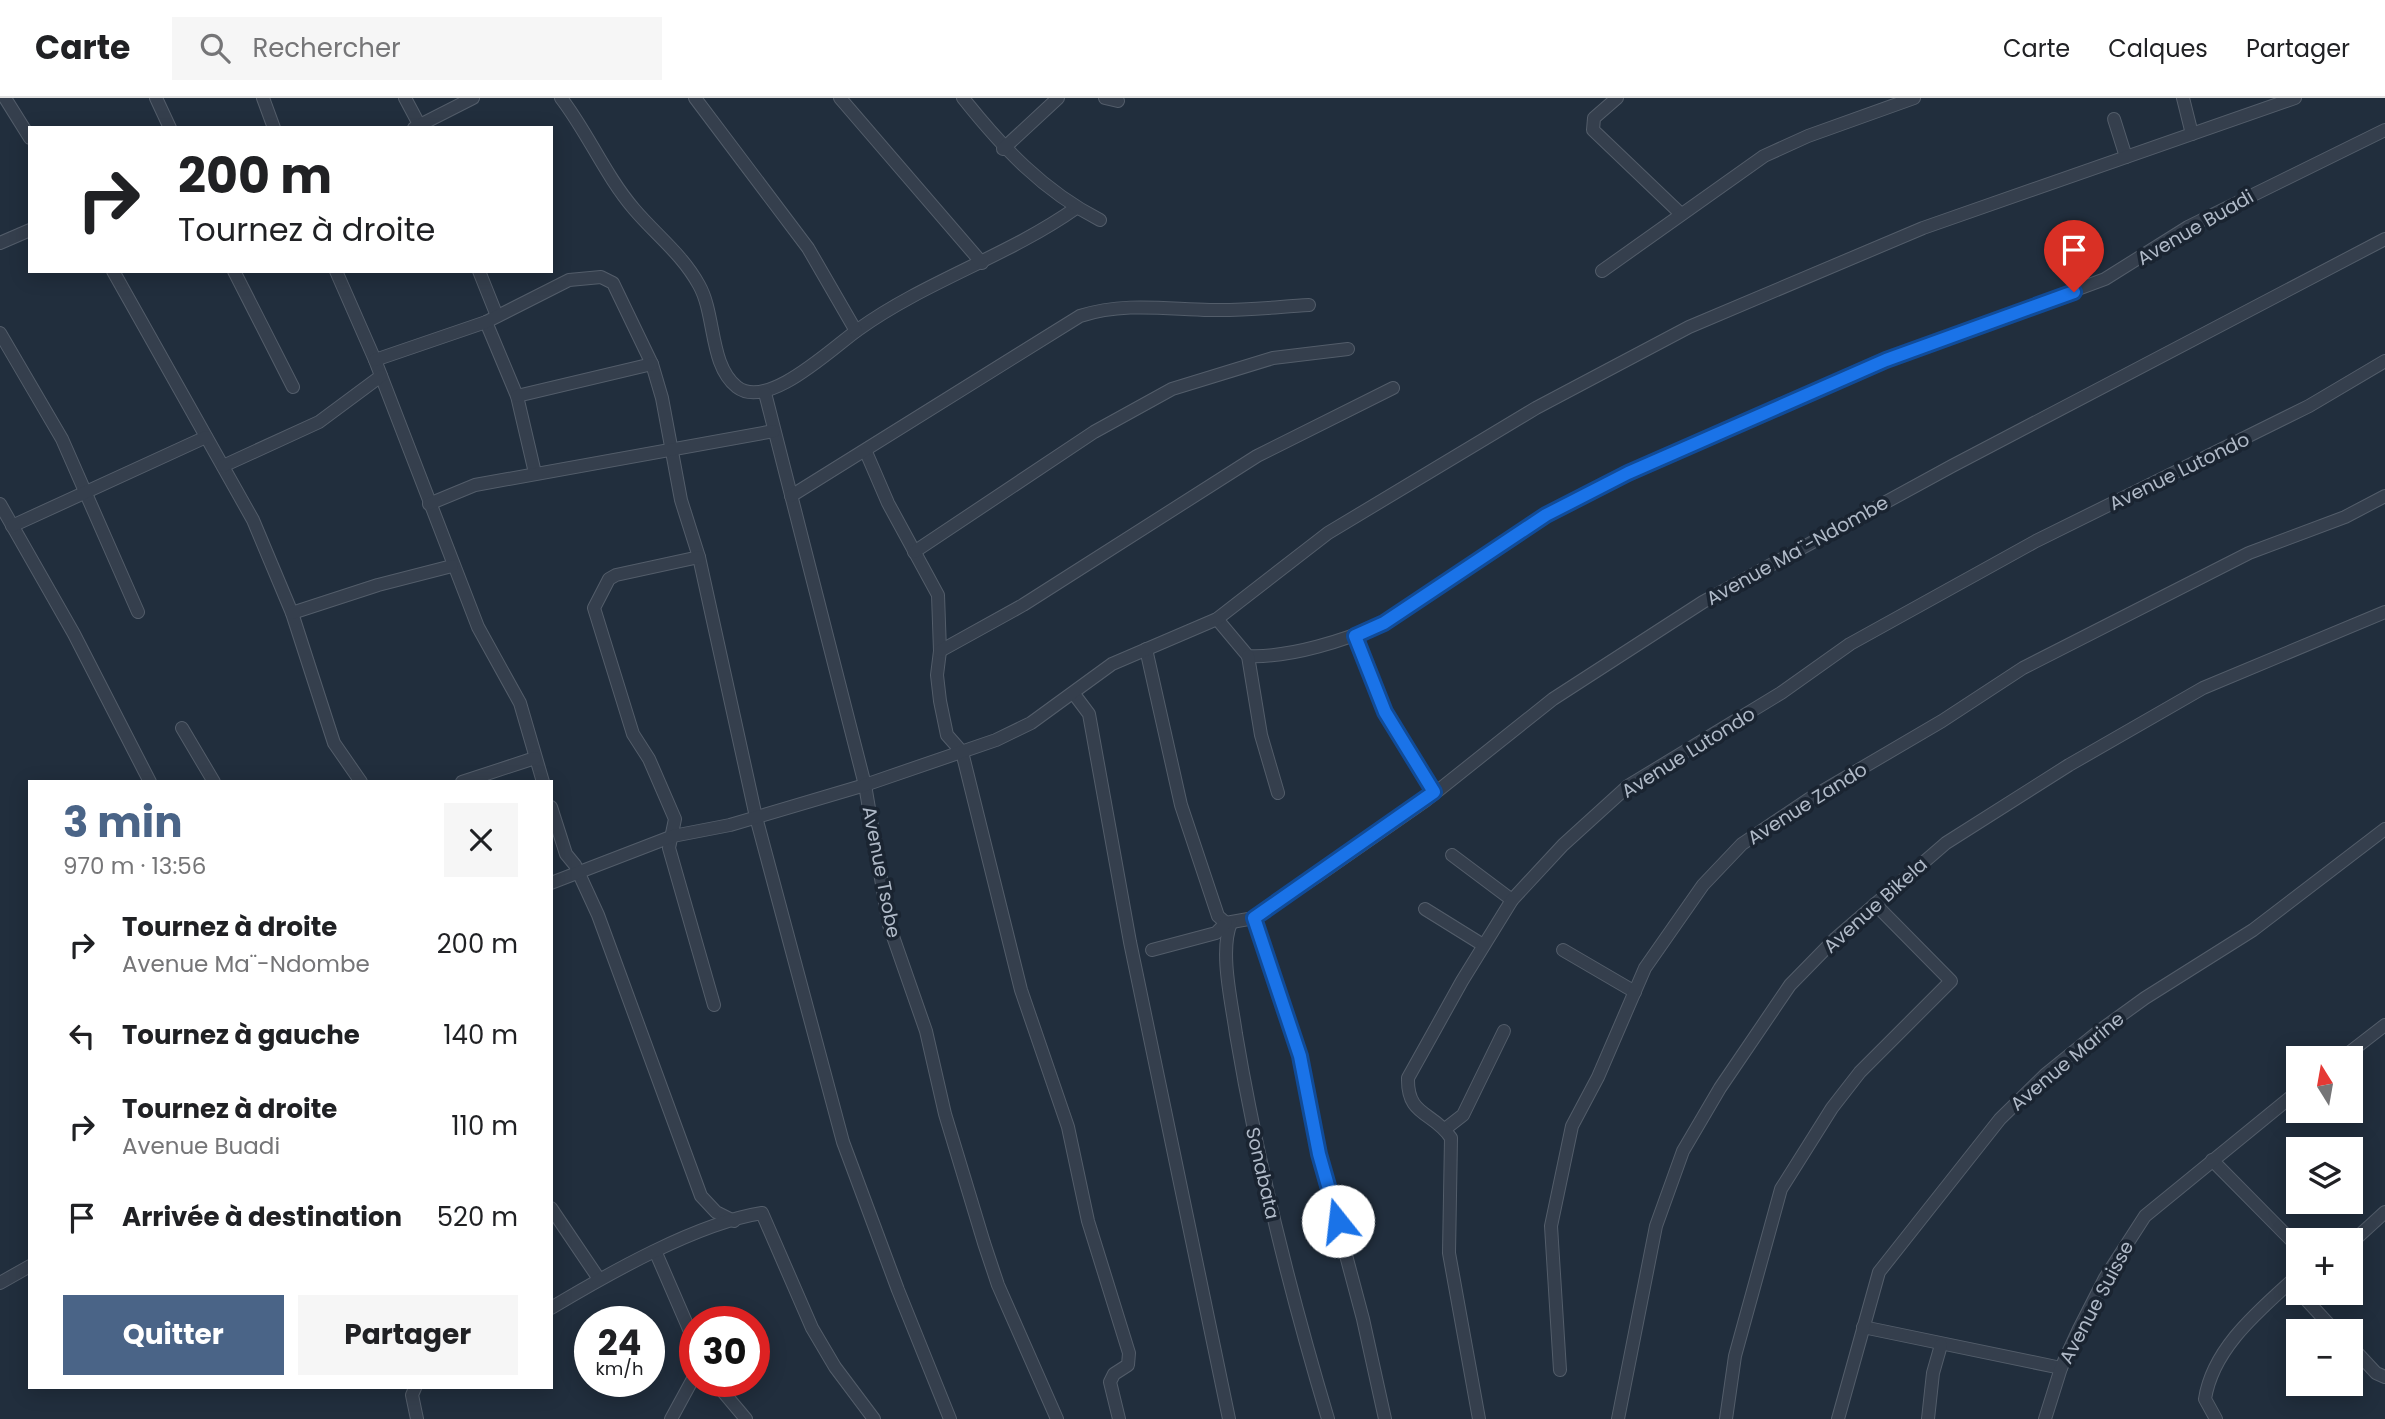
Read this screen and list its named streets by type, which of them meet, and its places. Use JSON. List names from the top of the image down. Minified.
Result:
{"streets":{"street":["Avenue Buadi","Avenue Lutondo","Avenue Ma¨-Ndombe","Avenue Zando","Avenue Tsobe","Avenue Bikela","Avenue Marine","Sonabata","Avenue Suisse"]},"north":"top","page":{"header":"Carte","search":"Rechercher","nav":["Carte","Calques","Partager"],"turn":["200 m","Tournez à droite"],"heading":["3 min","970 m · 13:56"],"list":[{"name":"Tournez à droite","note":"Avenue Ma¨-Ndombe","value":"200 m"},{"name":"Tournez à gauche","value":"140 m"},{"name":"Tournez à droite","note":"Avenue Buadi","value":"110 m"},{"name":"Arrivée à destination","value":"520 m"}],"map_buttons":["+","−"],"buttons":["Quitter","Partager"],"speed":"24 km/h","limit":"30"}}
